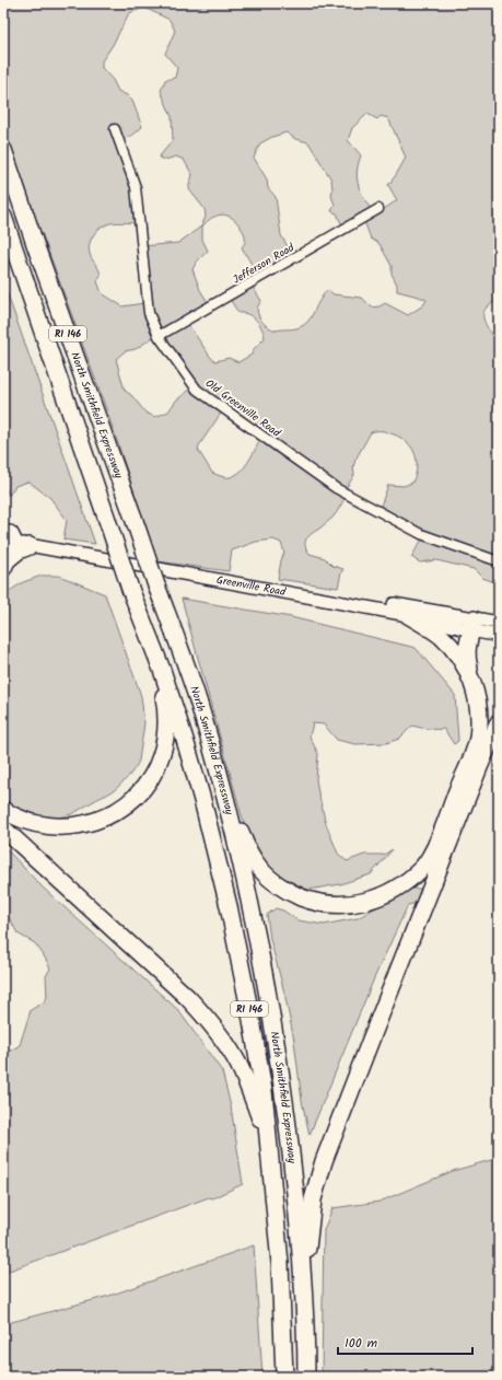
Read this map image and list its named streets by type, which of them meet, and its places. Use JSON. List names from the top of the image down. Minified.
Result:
{"streets":{"highway":["RI 146","North Smithfield Expressway"],"main road":["Greenville Road"],"street":["Jefferson Road","Old Greenville Road"]},"crossings":[["Jefferson Road","Old Greenville Road"]],"scale_bar":"100 m"}
